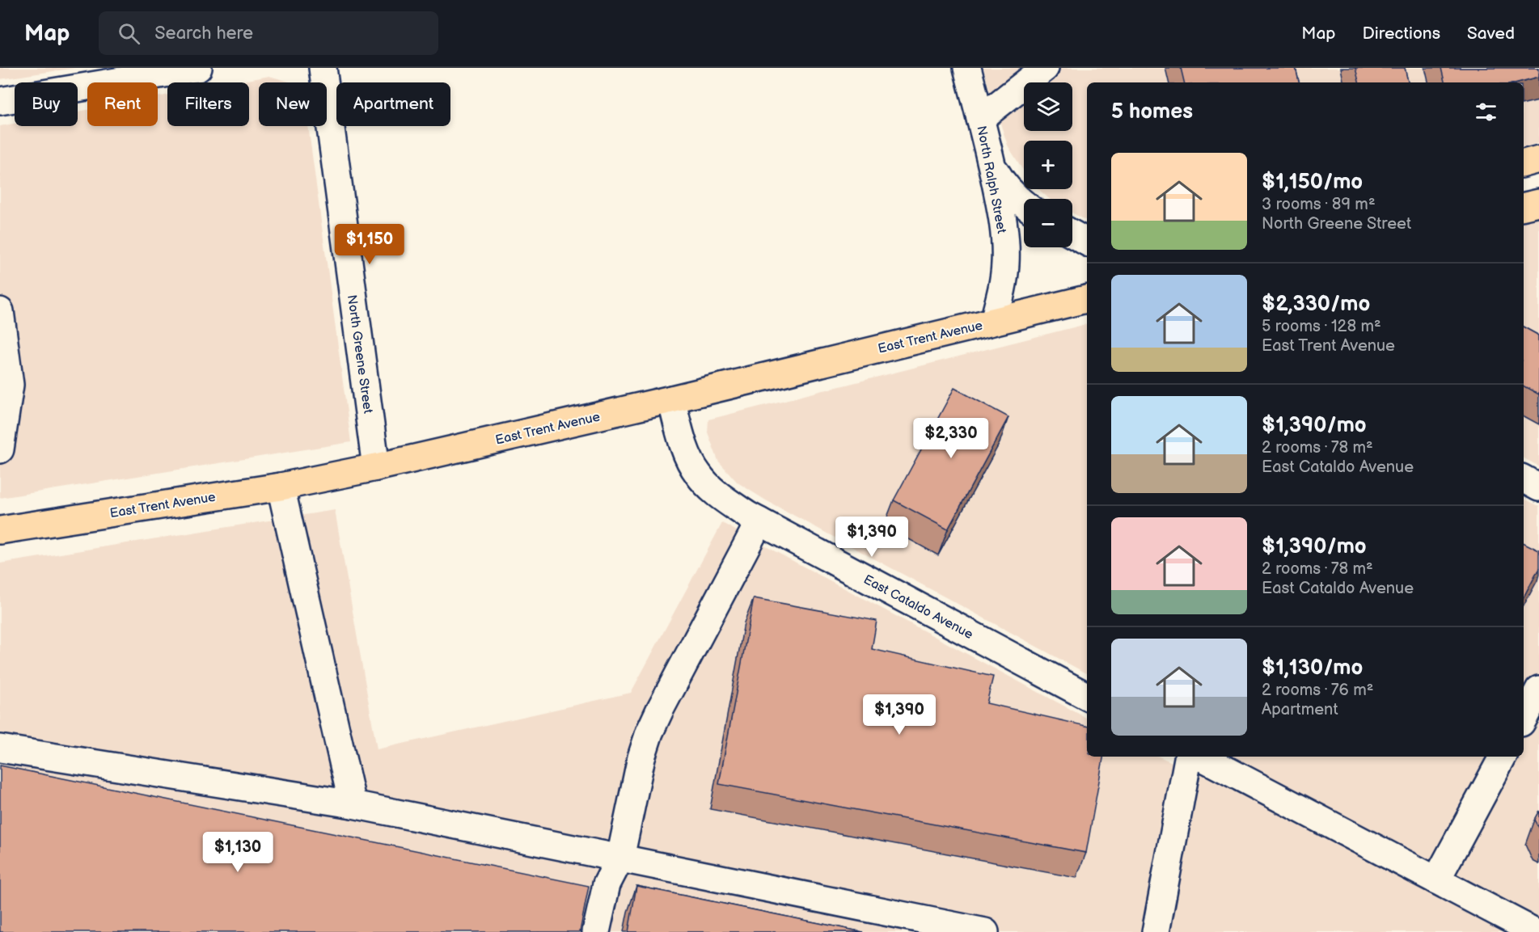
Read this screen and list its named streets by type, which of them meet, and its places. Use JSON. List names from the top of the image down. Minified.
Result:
{"streets":{"main road":["East Trent Avenue"],"street":["North Ralph Street","North Greene Street","East Cataldo Avenue"]},"crossings":[["North Ralph Street","East Trent Avenue"],["East Trent Avenue","North Greene Street"],["East Trent Avenue","East Cataldo Avenue"]],"page":{"header":"Map","search":"Search here","nav":["Map","Directions","Saved"],"map_buttons":["+","−"],"chip":["Buy","Rent","Filters","New","Apartment"],"heading":"5 homes","list":[{"name":"$1,150/mo","note":"3 rooms · 89 m² · North Greene Street"},{"name":"$2,330/mo","note":"5 rooms · 128 m² · East Trent Avenue"},{"name":"$1,390/mo","note":"2 rooms · 78 m² · East Cataldo Avenue"},{"name":"$1,390/mo","note":"2 rooms · 78 m² · East Cataldo Avenue"},{"name":"$1,130/mo","note":"2 rooms · 76 m² · Apartment"}],"price":["$1,150","$2,330","$1,390","$1,390","$1,130"]}}
